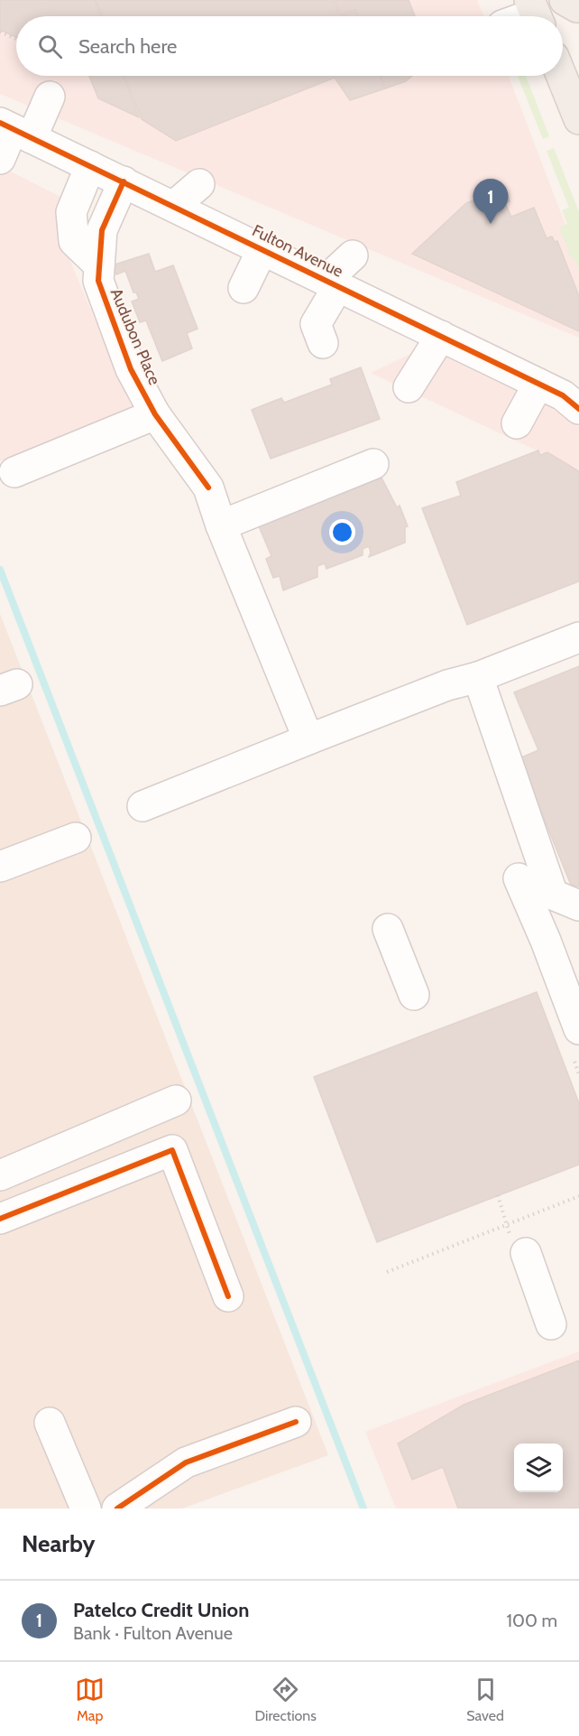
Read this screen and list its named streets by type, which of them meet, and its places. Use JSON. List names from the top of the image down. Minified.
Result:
{"streets":{"street":["Fulton Avenue","Audubon Place"]},"crossings":[["Fulton Avenue","Audubon Place"]],"page":{"search":"Search here","pins":"1","heading":"Nearby","list":[{"mark":"1","name":"Patelco Credit Union","note":"Bank · Fulton Avenue","value":"100 m"}],"nav":["Map","Directions","Saved"]}}
